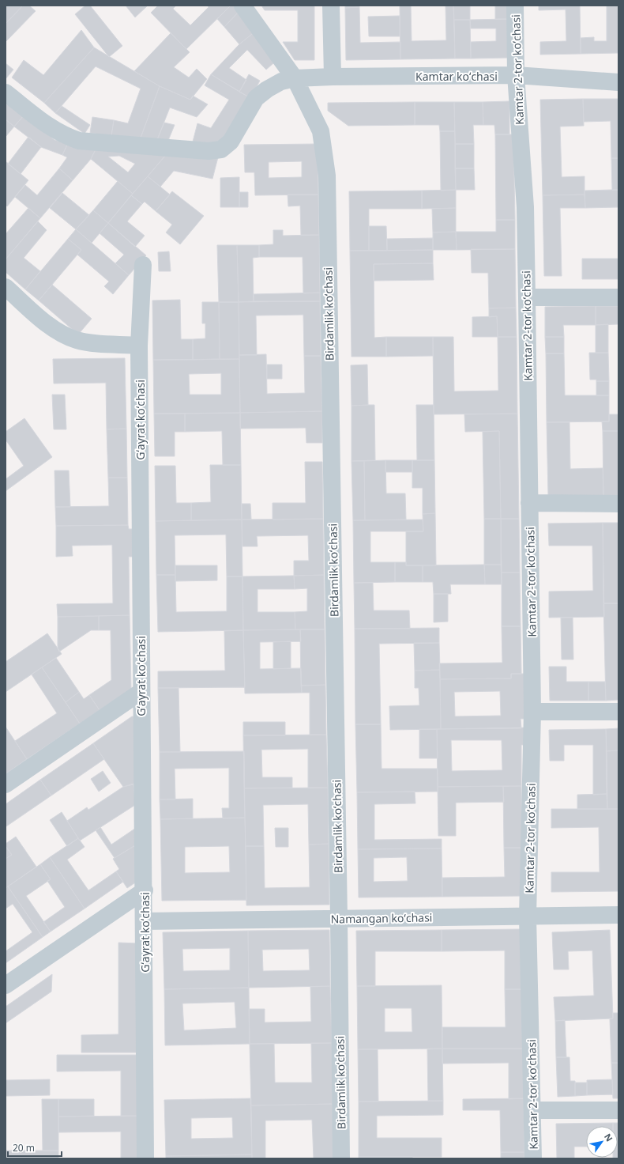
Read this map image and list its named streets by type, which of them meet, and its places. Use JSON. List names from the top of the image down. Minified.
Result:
{"streets":{"street":["Kamtar 2-tor koʻchasi","Kamtar koʻchasi","Birdamlik koʻchasi","Gʻayrat koʻchasi","Namangan koʻchasi"]},"crossings":[["Kamtar 2-tor koʻchasi","Kamtar koʻchasi"],["Kamtar 2-tor koʻchasi","Namangan koʻchasi"],["Kamtar koʻchasi","Birdamlik koʻchasi"],["Birdamlik koʻchasi","Namangan koʻchasi"],["Gʻayrat koʻchasi","Namangan koʻchasi"]],"scale_bar":"20 m","north":"top right"}
